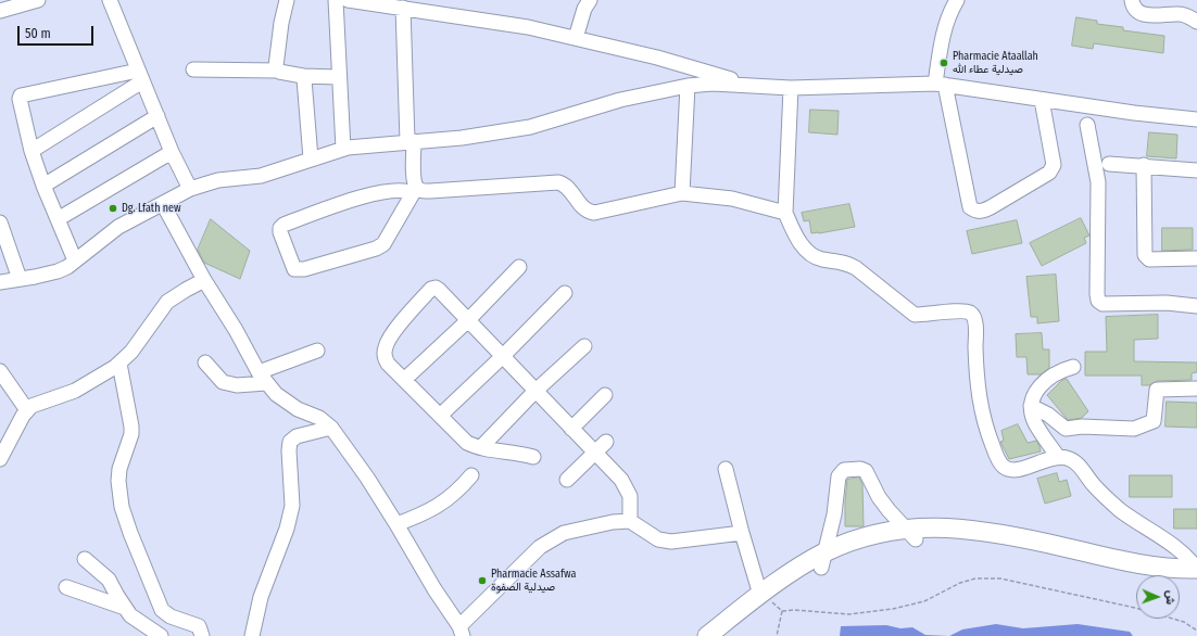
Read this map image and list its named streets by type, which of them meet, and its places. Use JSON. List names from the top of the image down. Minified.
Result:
{"places":["Pharmacie Ataallah صيدلية عطاء الله","Dg. Lfath new","Pharmacie Assafwa صيدلية الصفوة"],"scale_bar":"50 m","north":"right"}
